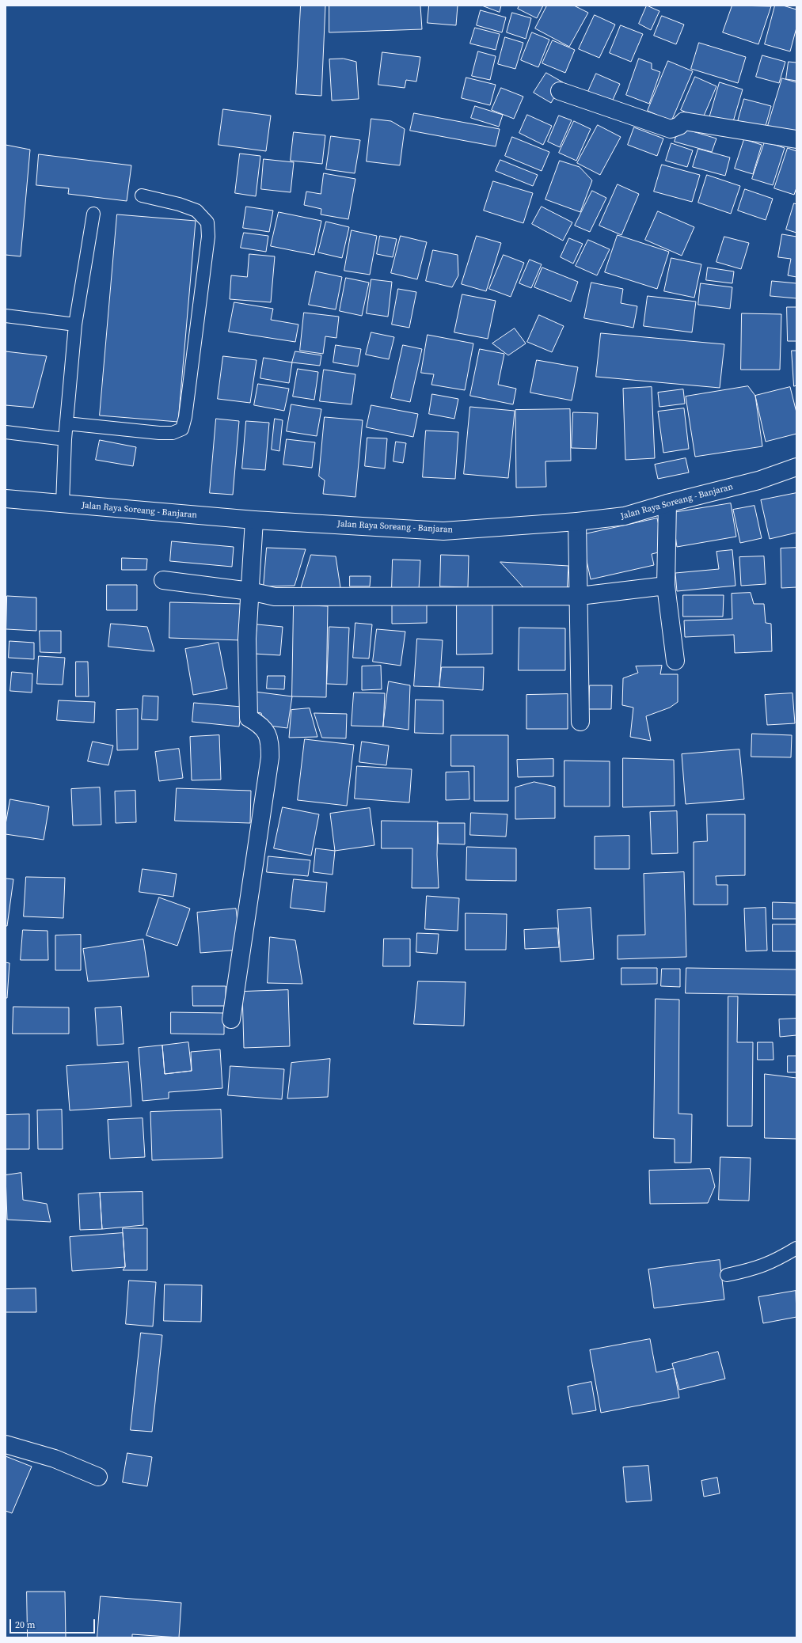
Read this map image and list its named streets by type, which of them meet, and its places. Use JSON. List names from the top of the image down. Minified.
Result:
{"streets":{"street":["Jalan Raya Soreang - Banjaran"]},"scale_bar":"20 m"}
